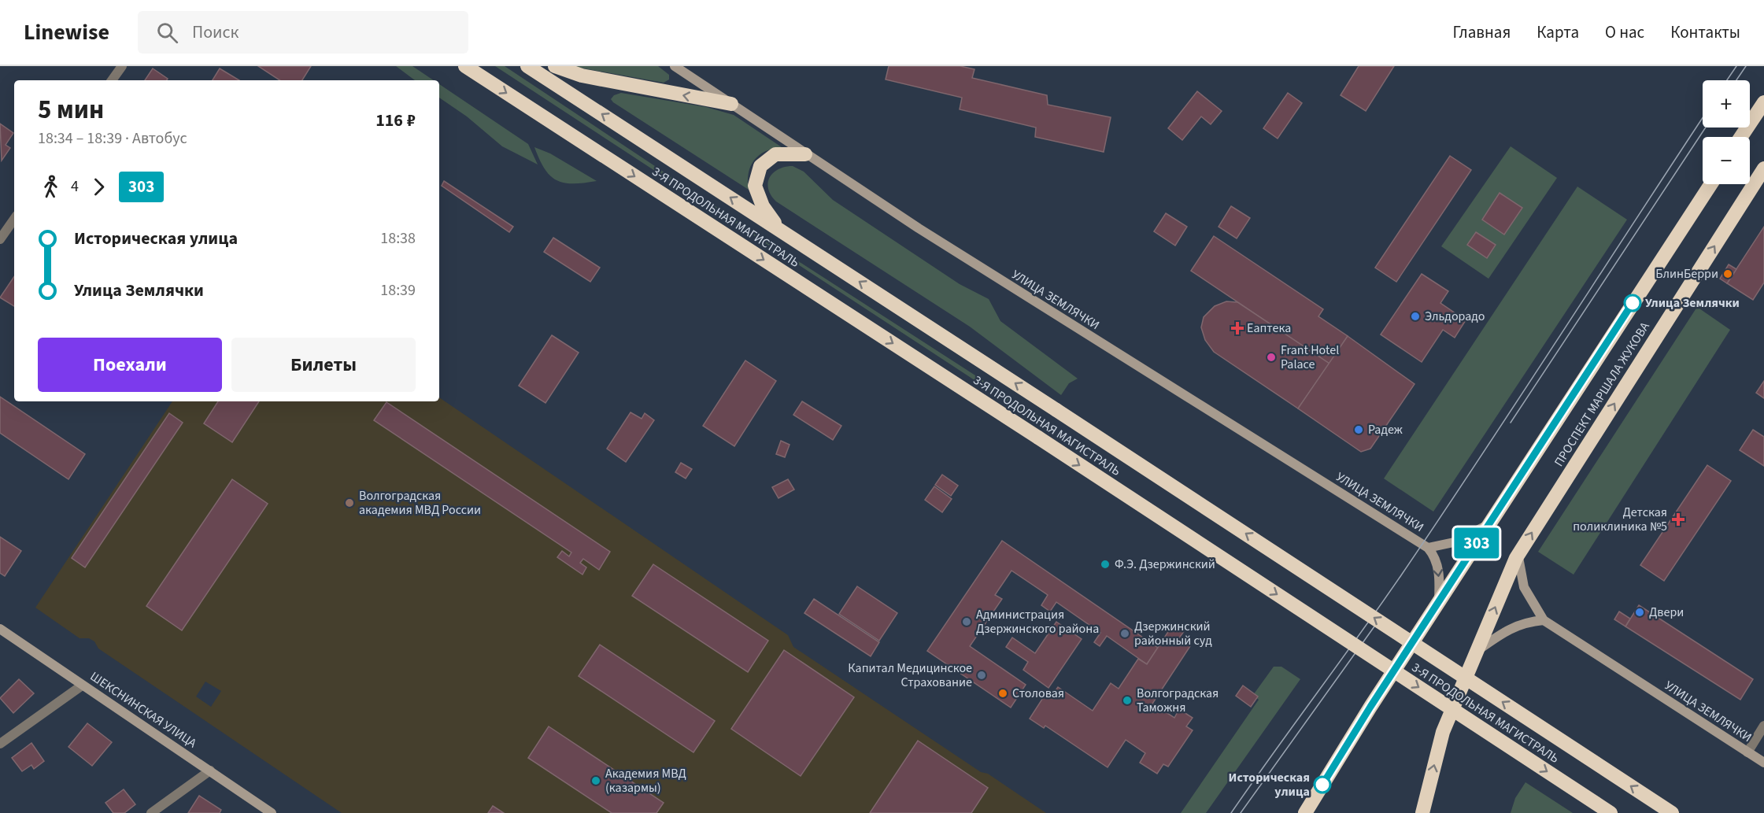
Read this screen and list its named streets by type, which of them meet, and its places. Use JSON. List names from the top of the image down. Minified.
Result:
{"streets":{"highway":["3-Я ПРОДОЛЬНАЯ МАГИСТРАЛЬ","ПРОСПЕКТ МАРШАЛА ЖУКОВА"],"main road":["УЛИЦА ЗЕМЛЯЧКИ","ШЕКСНИНСКАЯ УЛИЦА"]},"places":{"other":["БлинБерри","Улица Землячки","Эльдорадо","Frant Hotel Palace","Радеж","Волгоградская академия МВД России","Ф.Э. Дзержинский","Двери","Администрация Дзержинского района","Дзержинский районный суд","Капитал Медицинское Страхование","Столовая","Волгоградская Таможня","Академия МВД (казармы)","Историческая улица"],"health":["Еаптека","Детская поликлиника №5"]},"lines":["bus line 303"],"page":{"header":"Linewise","search":"Поиск","nav":["Главная","Карта","О нас","Контакты"],"on_map":"303","map_buttons":["+","−"],"heading":["5 мин","18:34 – 18:39 · Автобус","116 ₽"],"legs":["4","303"],"list":[{"name":"Историческая улица","value":"18:38"},{"name":"Улица Землячки","value":"18:39"}],"buttons":["Поехали","Билеты"]}}
